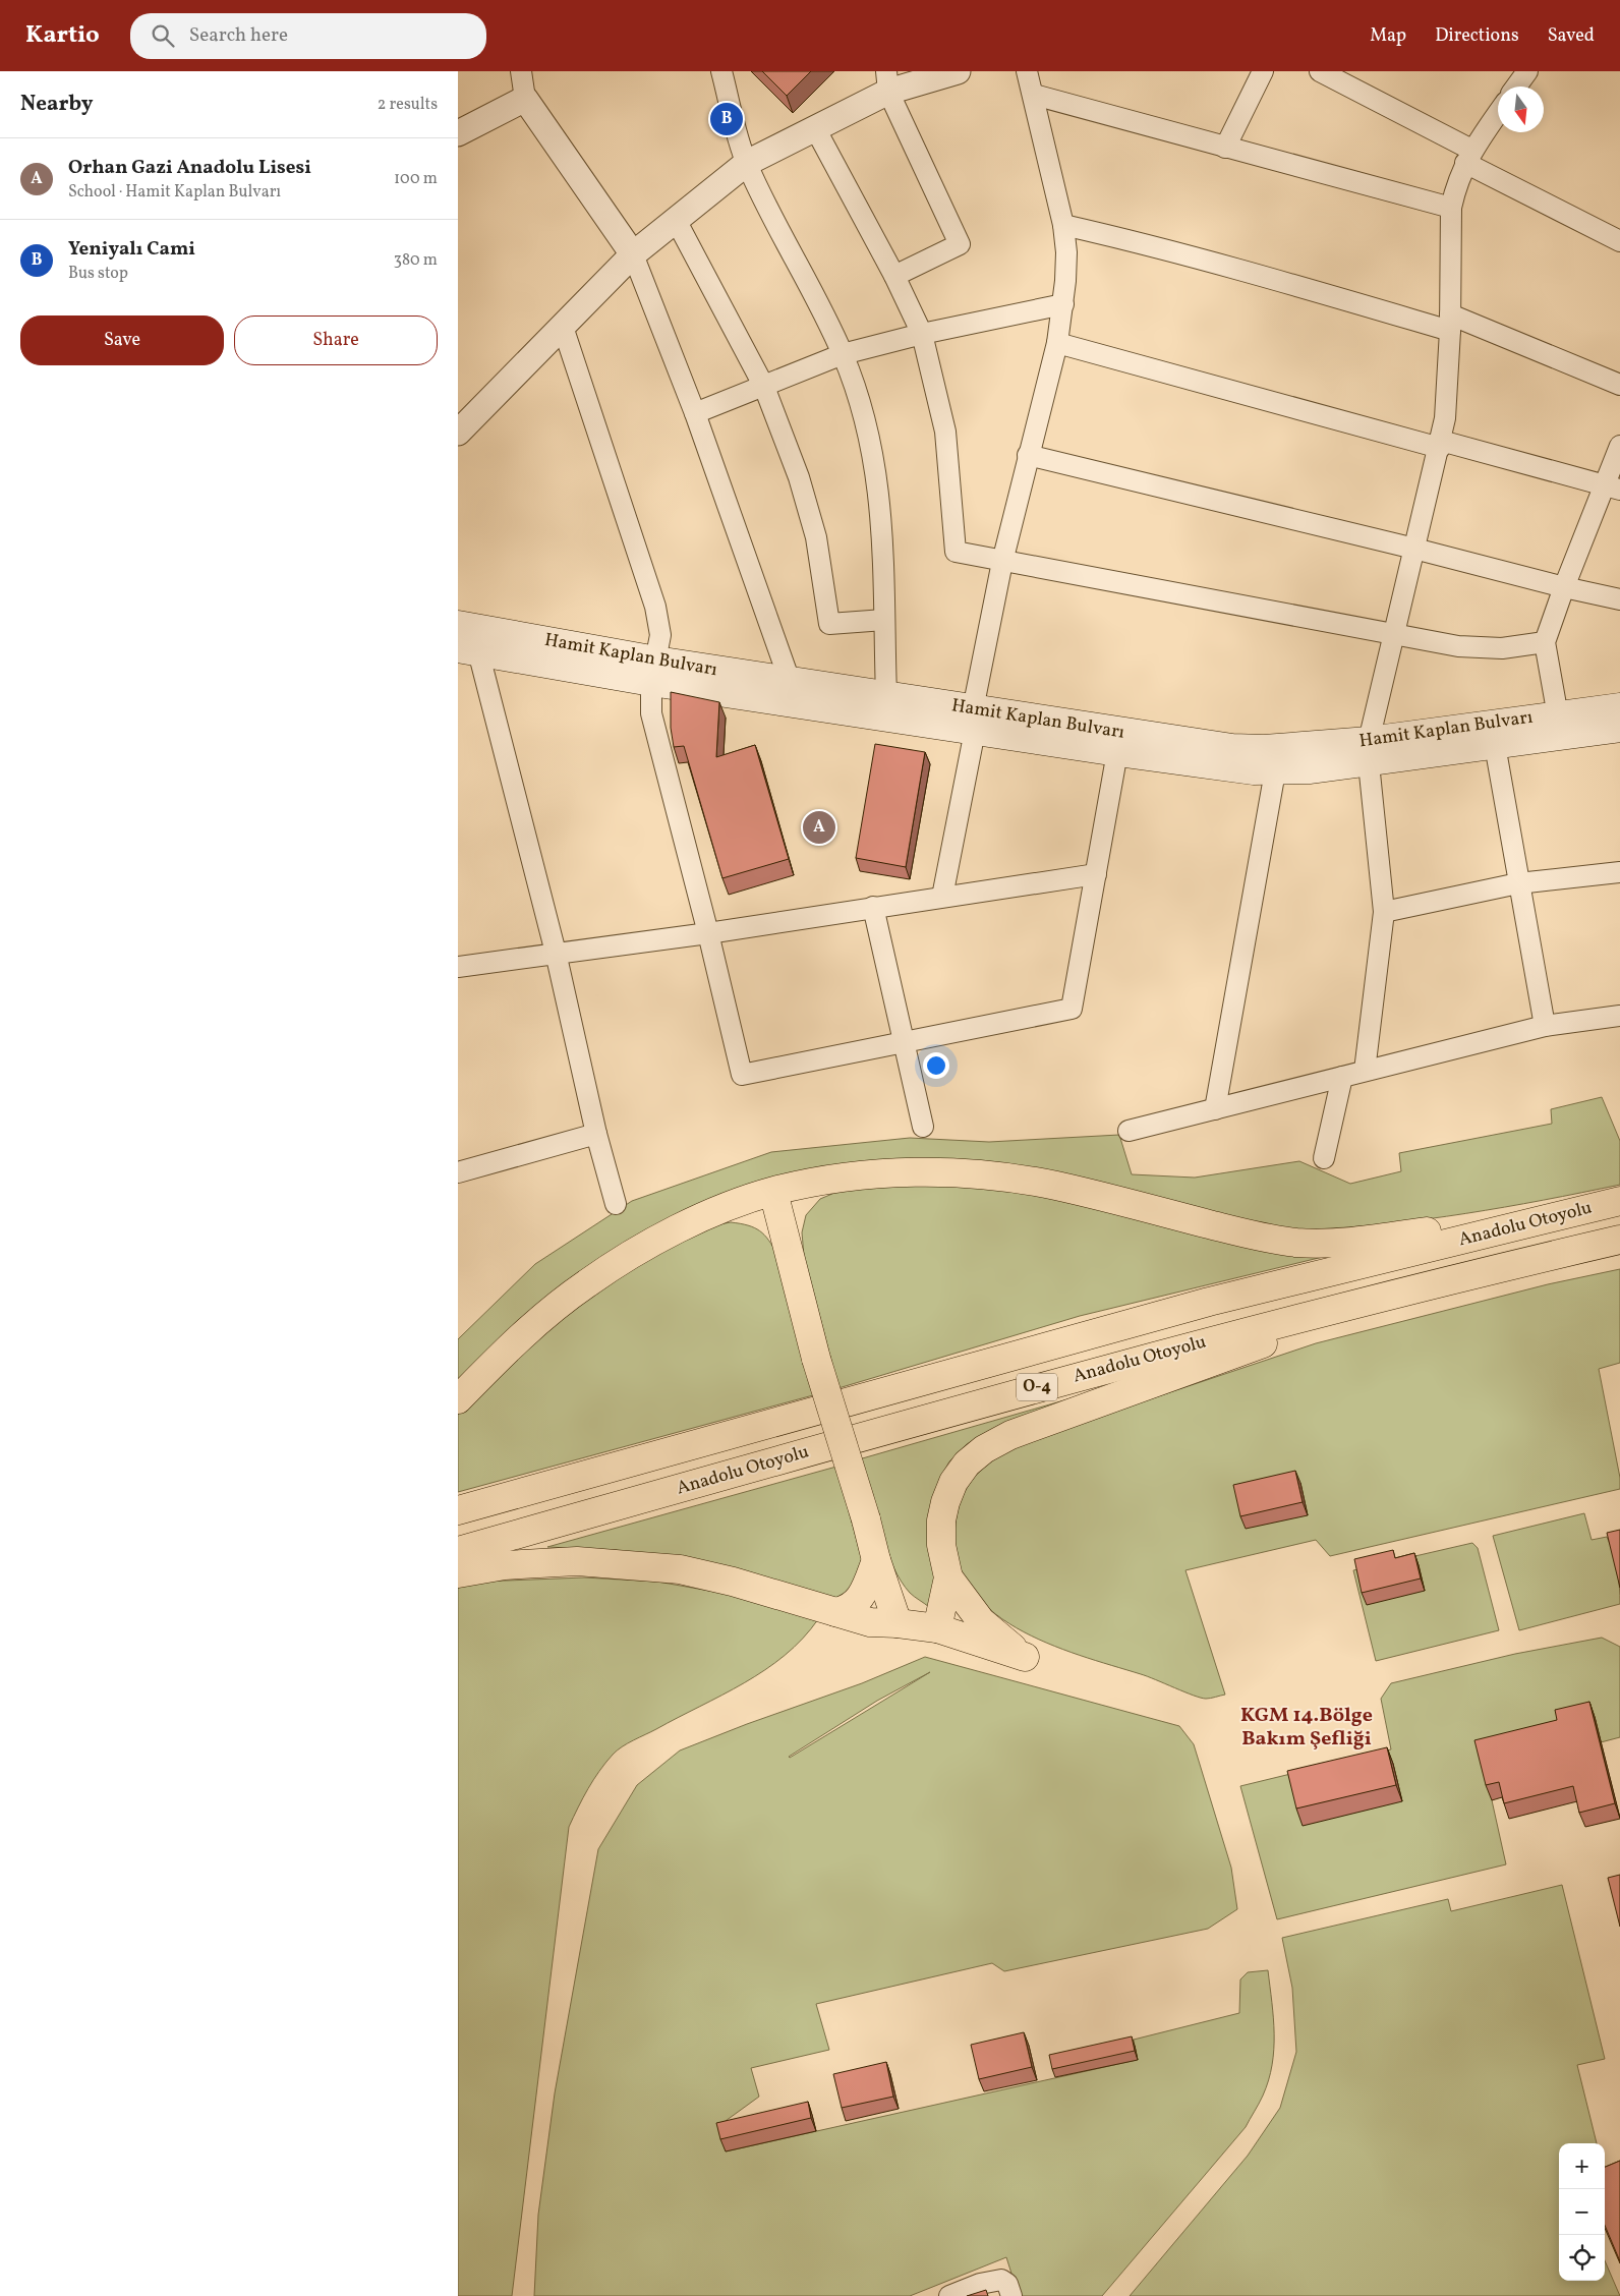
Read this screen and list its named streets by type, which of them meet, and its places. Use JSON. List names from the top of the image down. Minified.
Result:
{"streets":{"highway":["Anadolu Otoyolu","O-4"],"main road":["Hamit Kaplan Bulvarı"]},"districts":["KGM 14.Bölge Bakım Şefliği"],"north":"bottom","page":{"header":"Kartio","search":"Search here","nav":["Map","Directions","Saved"],"heading":["Nearby","2 results"],"pins":["B","A"],"list":[{"mark":"A","name":"Orhan Gazi Anadolu Lisesi","note":"School · Hamit Kaplan Bulvarı","value":"100 m"},{"mark":"B","name":"Yeniyalı Cami","note":"Bus stop","value":"380 m"}],"buttons":["Save","Share"],"map_buttons":["+","−"]}}
